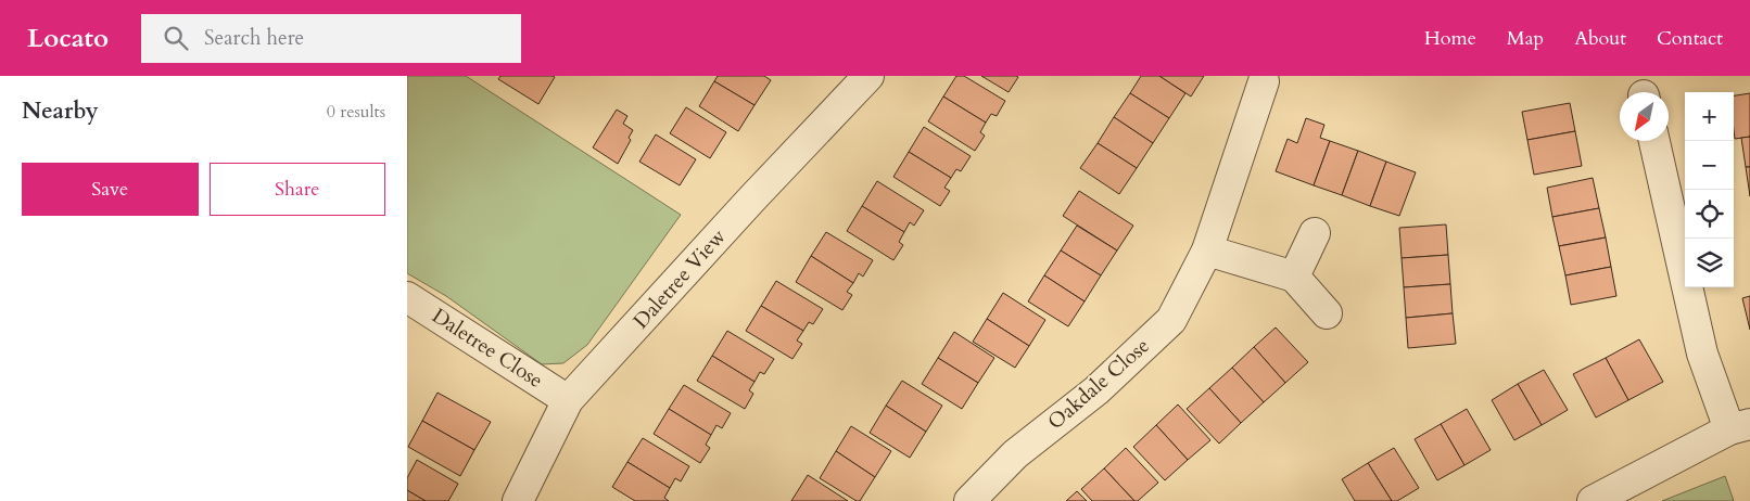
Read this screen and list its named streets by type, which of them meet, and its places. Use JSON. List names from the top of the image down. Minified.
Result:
{"streets":{"street":["Daletree View","Daletree Close","Oakdale Close"]},"crossings":[["Daletree View","Daletree Close"]],"north":"bottom left","page":{"header":"Locato","search":"Search here","nav":["Home","Map","About","Contact"],"heading":["Nearby","0 results"],"map_buttons":["+","−"],"buttons":["Save","Share"]}}
